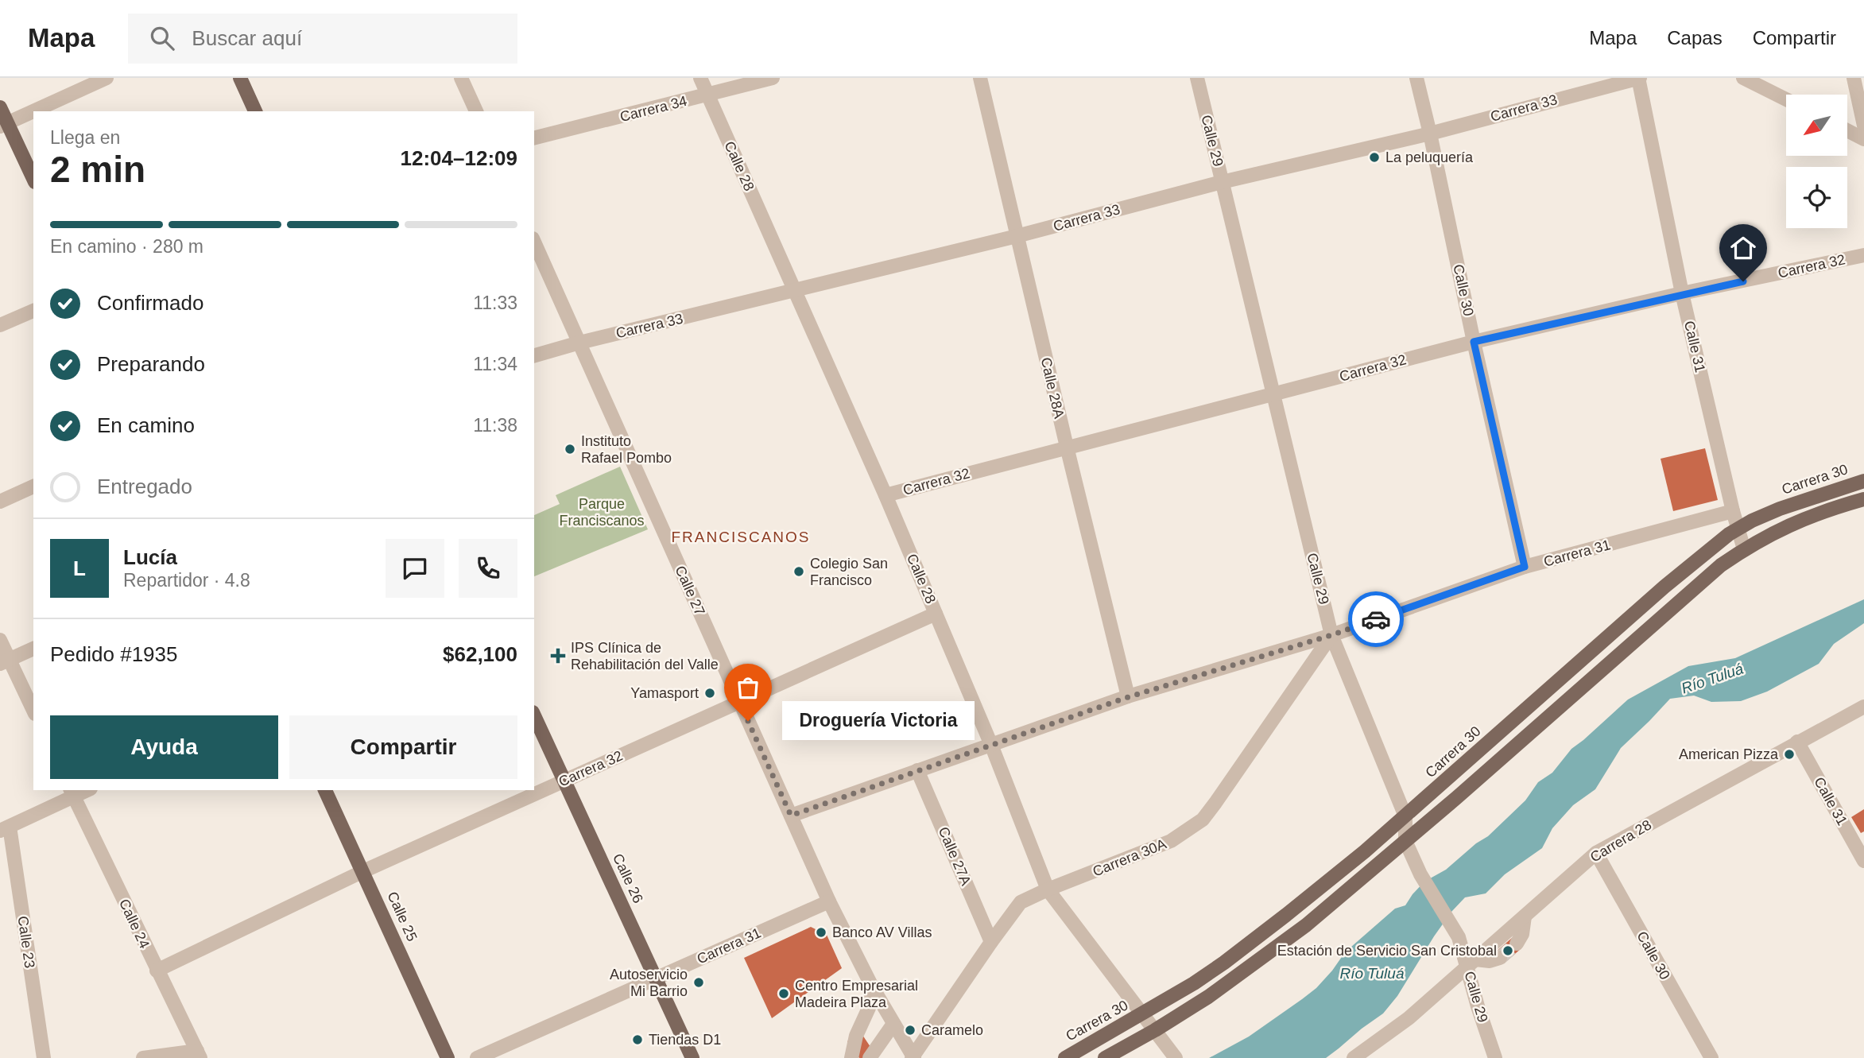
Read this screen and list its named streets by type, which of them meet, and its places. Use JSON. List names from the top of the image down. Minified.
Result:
{"streets":{"main road":["Carrera 30","Calle 26","Calle 25"],"street":["Carrera 33","Carrera 34","Calle 29","Calle 28","Carrera 32","Calle 30","Calle 31","Calle 28A","Carrera 31","Calle 27","Carrera 28","Calle 27A","Carrera 30A","Calle 24","Calle 23"]},"crossings":[["Carrera 33","Calle 29"],["Carrera 33","Calle 28"],["Carrera 33","Calle 30"],["Carrera 33","Calle 31"],["Carrera 33","Calle 28A"],["Carrera 33","Calle 27"],["Carrera 34","Calle 28"],["Calle 29","Carrera 32"],["Calle 29","Carrera 30"],["Calle 29","Carrera 31"],["Calle 29","Carrera 28"],["Calle 29","Carrera 30A"],["Calle 28","Carrera 32"],["Calle 28","Carrera 30"],["Calle 28","Carrera 31"],["Calle 28","Carrera 30A"],["Carrera 32","Calle 30"],["Carrera 32","Calle 31"],["Carrera 32","Calle 28A"],["Carrera 32","Calle 27"],["Carrera 32","Calle 26"],["Carrera 32","Calle 25"],["Carrera 32","Calle 24"],["Calle 30","Carrera 31"],["Calle 30","Carrera 28"],["Calle 31","Carrera 30"],["Calle 31","Carrera 31"],["Calle 31","Carrera 28"],["Calle 28A","Carrera 31"],["Carrera 31","Calle 27"],["Carrera 31","Calle 27A"],["Carrera 31","Carrera 30A"],["Carrera 31","Calle 26"],["Calle 27","Carrera 30A"],["Calle 27A","Carrera 30A"]],"districts":["FRANCISCANOS"],"water":["Río Tuluá"],"parks":["Parque Franciscanos"],"places":{"other":["La peluquería","Instituto Rafael Pombo","Colegio San Francisco","Yamasport","Droguería Victoria","American Pizza","Banco AV Villas","Estación de Servicio San Cristobal","Autoservicio Mi Barrio","Centro Empresarial Madeira Plaza","Caramelo","Tiendas D1"],"health":["IPS Clínica de Rehabilitación del Valle"]},"north":"bottom left","page":{"header":"Mapa","search":"Buscar aquí","nav":["Mapa","Capas","Compartir"],"heading":["2 min","Llega en","12:04–12:09"],"panel":["Lucía","Repartidor · 4.8","Pedido #1935","$62,100"],"bar":"En camino · 280 m","list":[["Confirmado","11:33"],["Preparando","11:34"],["En camino","11:38"],"Entregado"],"round":"L","bubble":"Droguería Victoria","buttons":["Ayuda","Compartir"]}}
